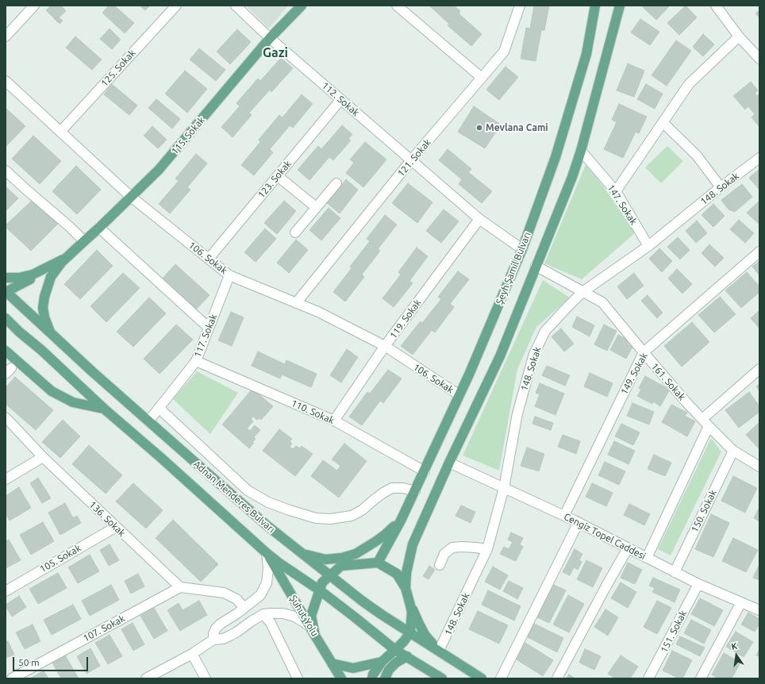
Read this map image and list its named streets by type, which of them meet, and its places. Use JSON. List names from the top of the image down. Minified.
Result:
{"streets":{"main road":["115. Sokak","Şeyh Şamil Bulvarı","Adnan Menderes Bulvarı","Şuhut Yolu"],"street":["125. Sokak","112. Sokak","121. Sokak","123. Sokak","148. Sokak","147. Sokak","106. Sokak","119. Sokak","117. Sokak","149. Sokak","161. Sokak","110. Sokak","150. Sokak","136. Sokak","Cengiz Topel Caddesi","105. Sokak","107. Sokak","151. Sokak"]},"crossings":[["125. Sokak","106. Sokak"],["112. Sokak","115. Sokak"],["112. Sokak","121. Sokak"],["112. Sokak","123. Sokak"],["112. Sokak","Şeyh Şamil Bulvarı"],["112. Sokak","119. Sokak"],["115. Sokak","106. Sokak"],["121. Sokak","106. Sokak"],["123. Sokak","106. Sokak"],["148. Sokak","147. Sokak"],["148. Sokak","161. Sokak"],["148. Sokak","Adnan Menderes Bulvarı"],["148. Sokak","Cengiz Topel Caddesi"],["147. Sokak","Şeyh Şamil Bulvarı"],["106. Sokak","Şeyh Şamil Bulvarı"],["106. Sokak","119. Sokak"],["106. Sokak","117. Sokak"],["Şeyh Şamil Bulvarı","161. Sokak"],["Şeyh Şamil Bulvarı","110. Sokak"],["Şeyh Şamil Bulvarı","Cengiz Topel Caddesi"],["119. Sokak","110. Sokak"],["117. Sokak","110. Sokak"],["117. Sokak","Adnan Menderes Bulvarı"],["149. Sokak","161. Sokak"],["149. Sokak","Cengiz Topel Caddesi"],["161. Sokak","150. Sokak"],["Adnan Menderes Bulvarı","Şuhut Yolu"],["150. Sokak","Cengiz Topel Caddesi"],["136. Sokak","105. Sokak"],["136. Sokak","107. Sokak"],["Cengiz Topel Caddesi","151. Sokak"]],"districts":["Gazi"],"places":["Mevlana Cami"],"scale_bar":"50 m","north":"top"}
